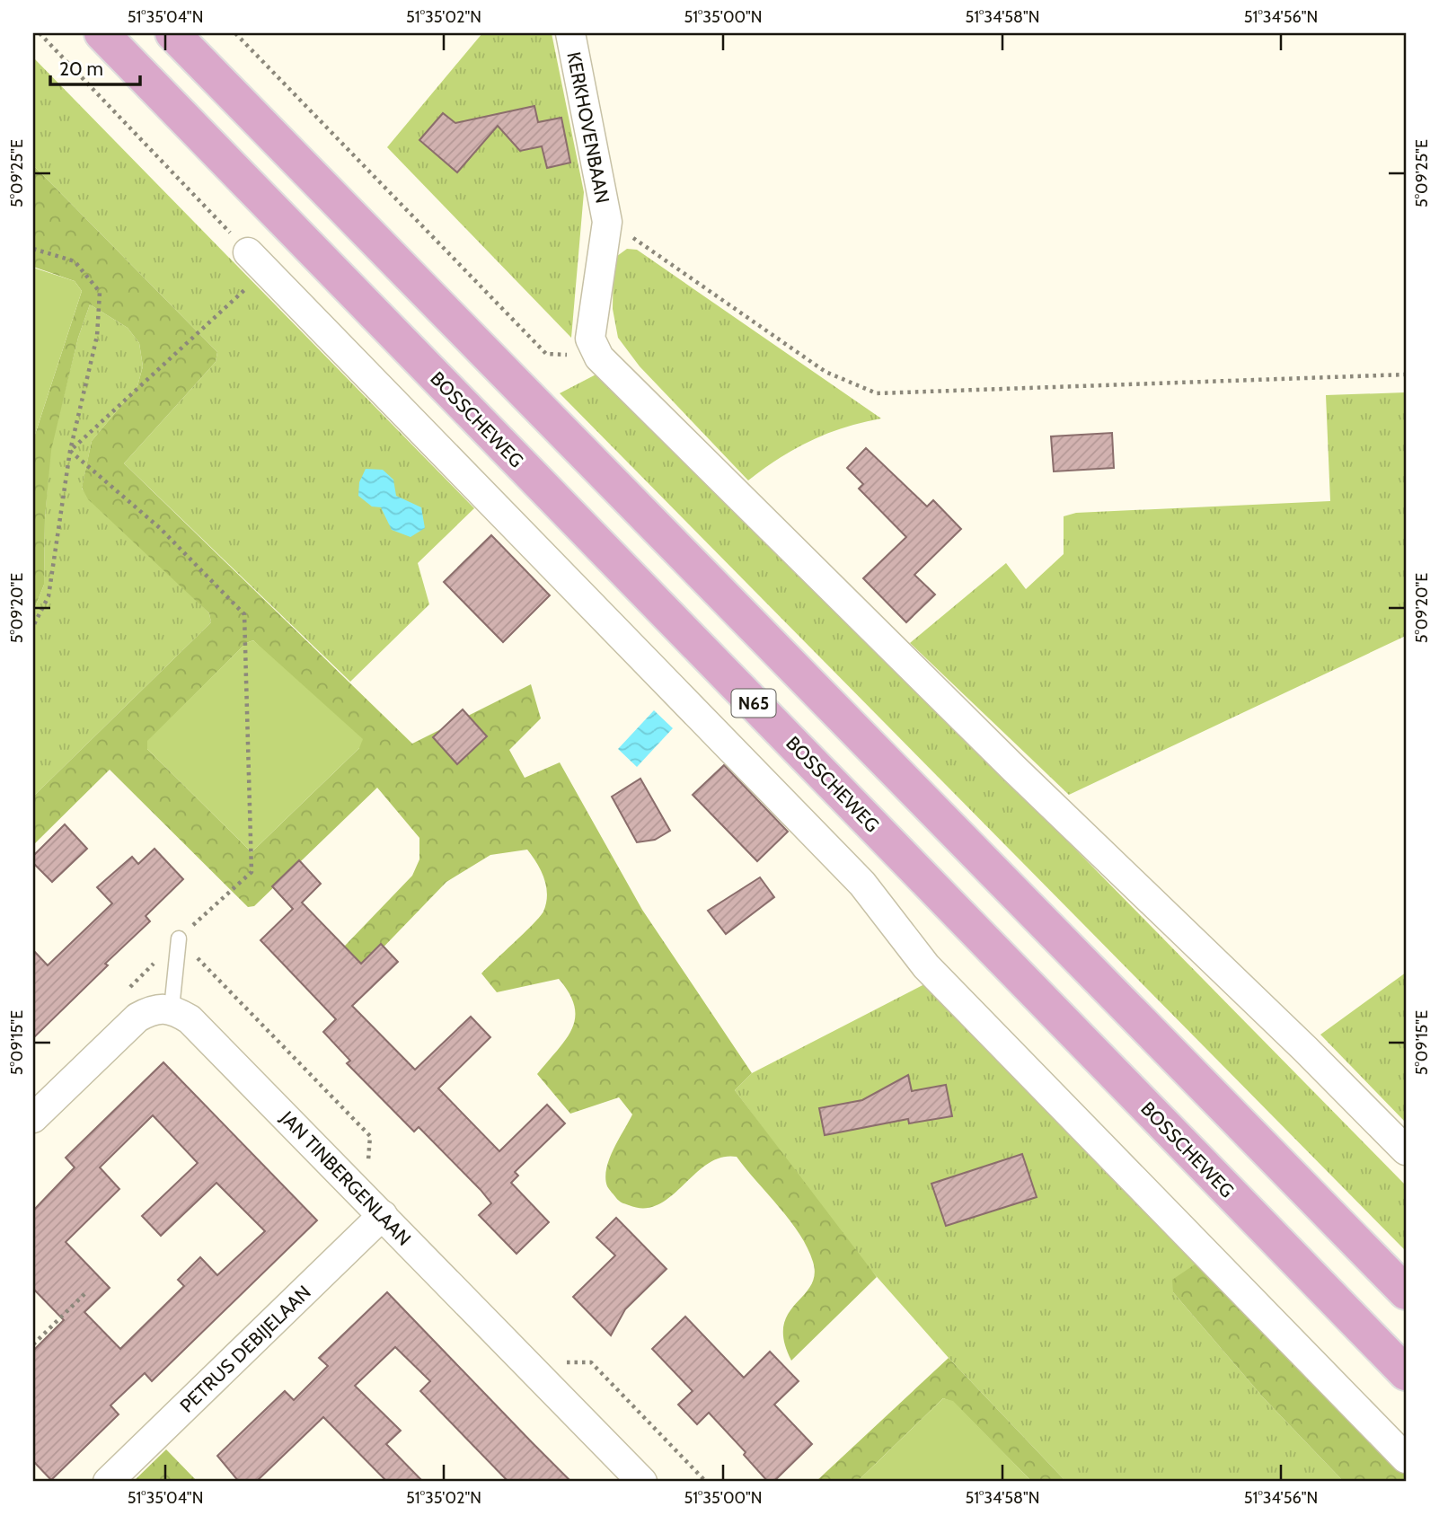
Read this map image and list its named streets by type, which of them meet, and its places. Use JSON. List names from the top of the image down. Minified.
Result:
{"streets":{"main road":["BOSSCHEWEG","N65"],"street":["KERKHOVENBAAN","JAN TINBERGENLAAN","PETRUS DEBIJELAAN"]},"crossings":[["JAN TINBERGENLAAN","PETRUS DEBIJELAAN"]],"scale_bar":"20 m","coordinates":["51°35'04\"N","51°35'02\"N","51°35'00\"N","51°34'58\"N","51°34'56\"N","5°09'25\"E","5°09'20\"E","5°09'15\"E"]}
